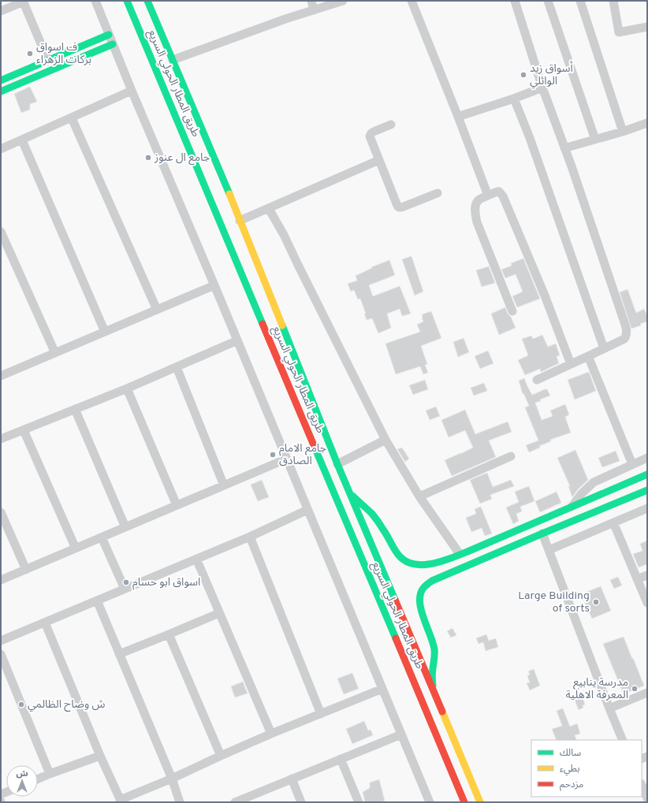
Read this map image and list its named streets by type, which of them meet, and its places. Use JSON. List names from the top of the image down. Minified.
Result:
{"streets":{"main road":["طريق المطار الحولي السريع"]},"places":["ف اسواق بركات الزهراء","أسواق زيد الوائلي","جامع ال عنوز","جامع الامام الصادق","اسواق ابو حسام","Large Building of sorts","مدرسة ينابيع المعرفة الاهلية","ش وضاح الظالمي"],"legend":["سالك","بطيء","مزدحم"],"north":"top"}
